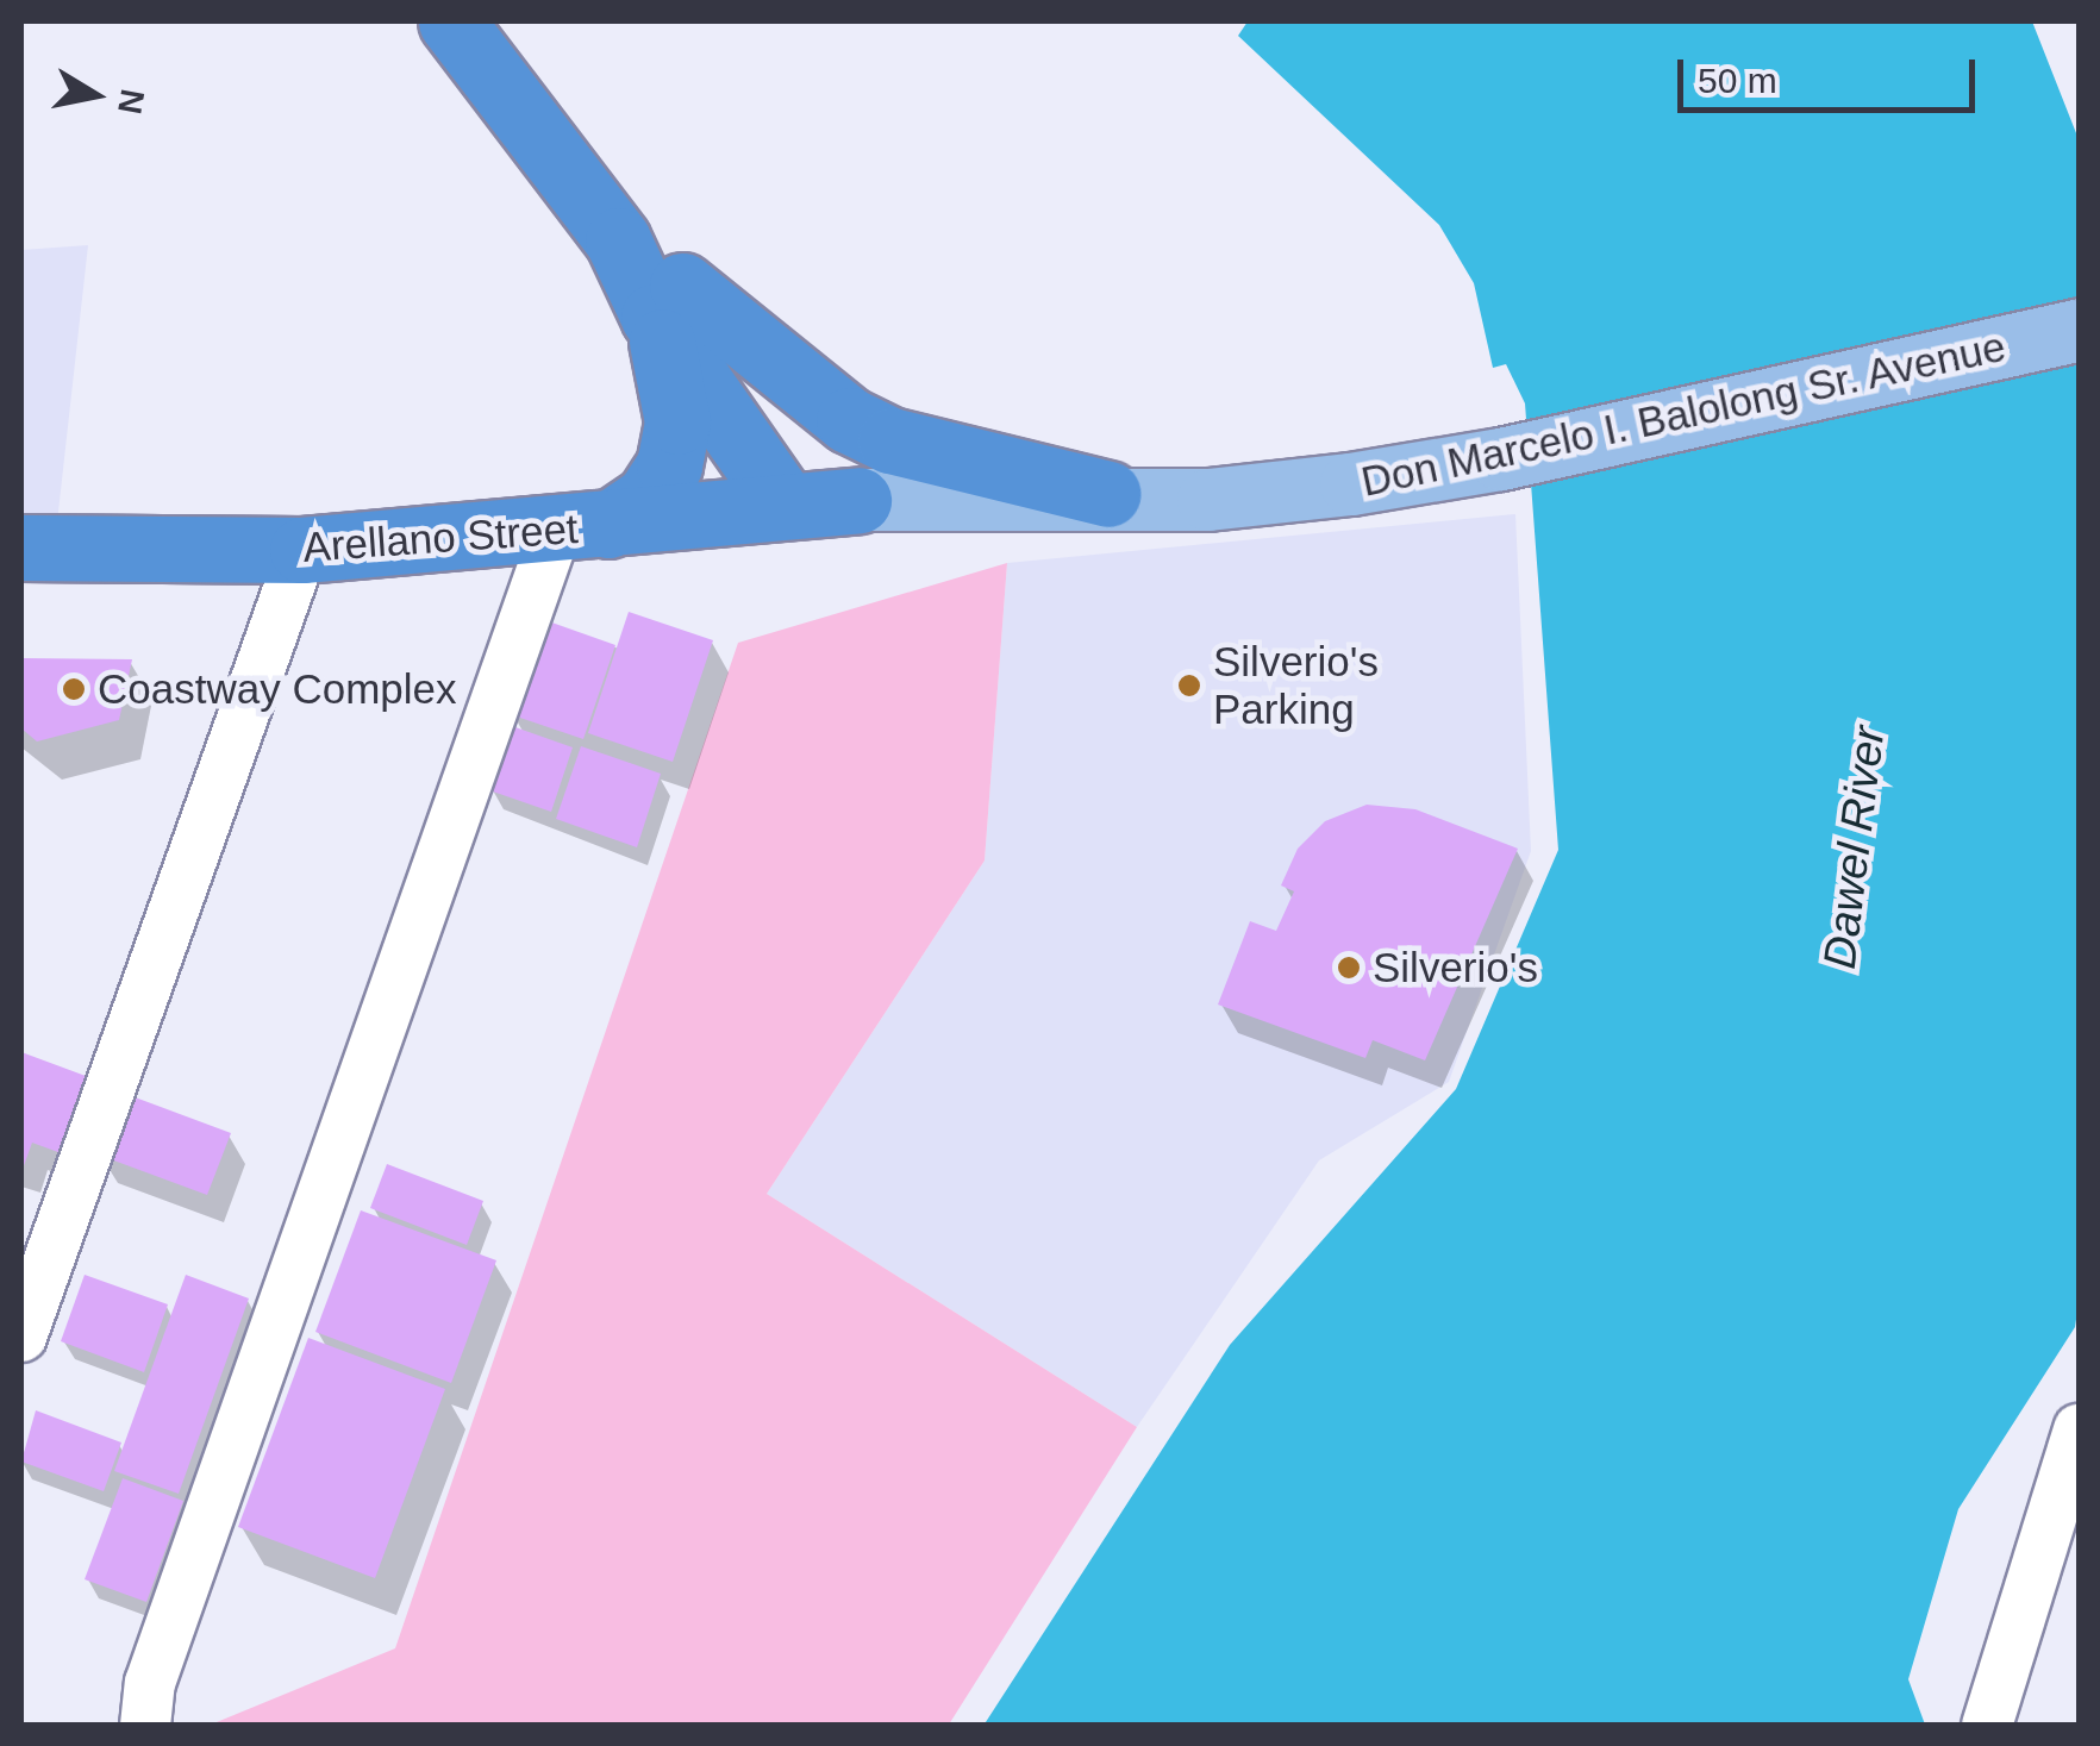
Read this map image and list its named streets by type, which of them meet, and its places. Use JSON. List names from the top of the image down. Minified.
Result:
{"streets":{"highway":["Arellano Street"],"main road":["Don Marcelo I. Balolong Sr. Avenue"]},"crossings":[["Don Marcelo I. Balolong Sr. Avenue","Arellano Street"]],"water":["Dawel River"],"places":["Silverio's Parking","Coastway Complex","Silverio's"],"scale_bar":"50 m","north":"right"}
